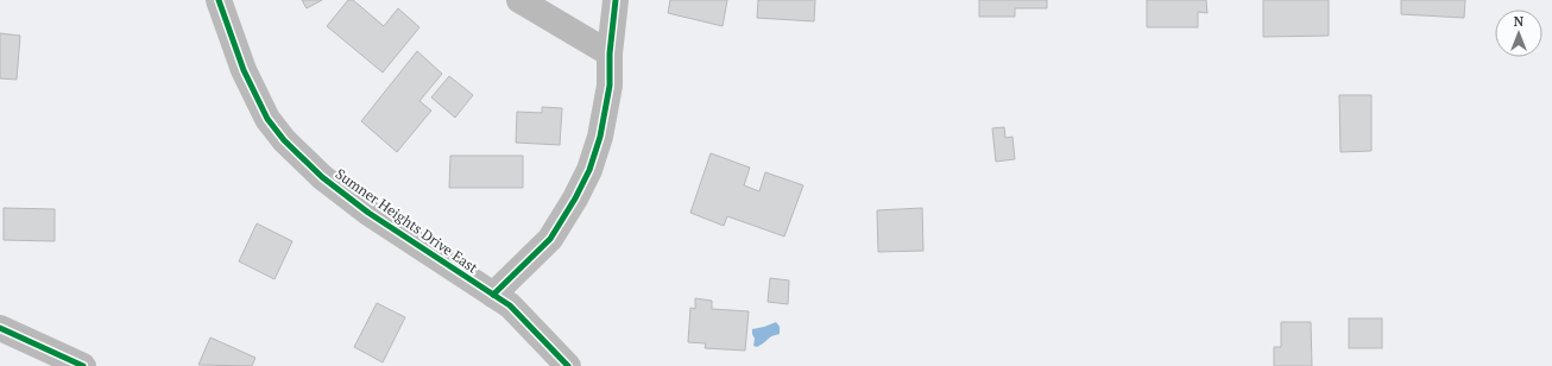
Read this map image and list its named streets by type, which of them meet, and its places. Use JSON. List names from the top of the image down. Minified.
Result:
{"streets":{"street":["Sumner Heights Drive East"]},"north":"top"}
